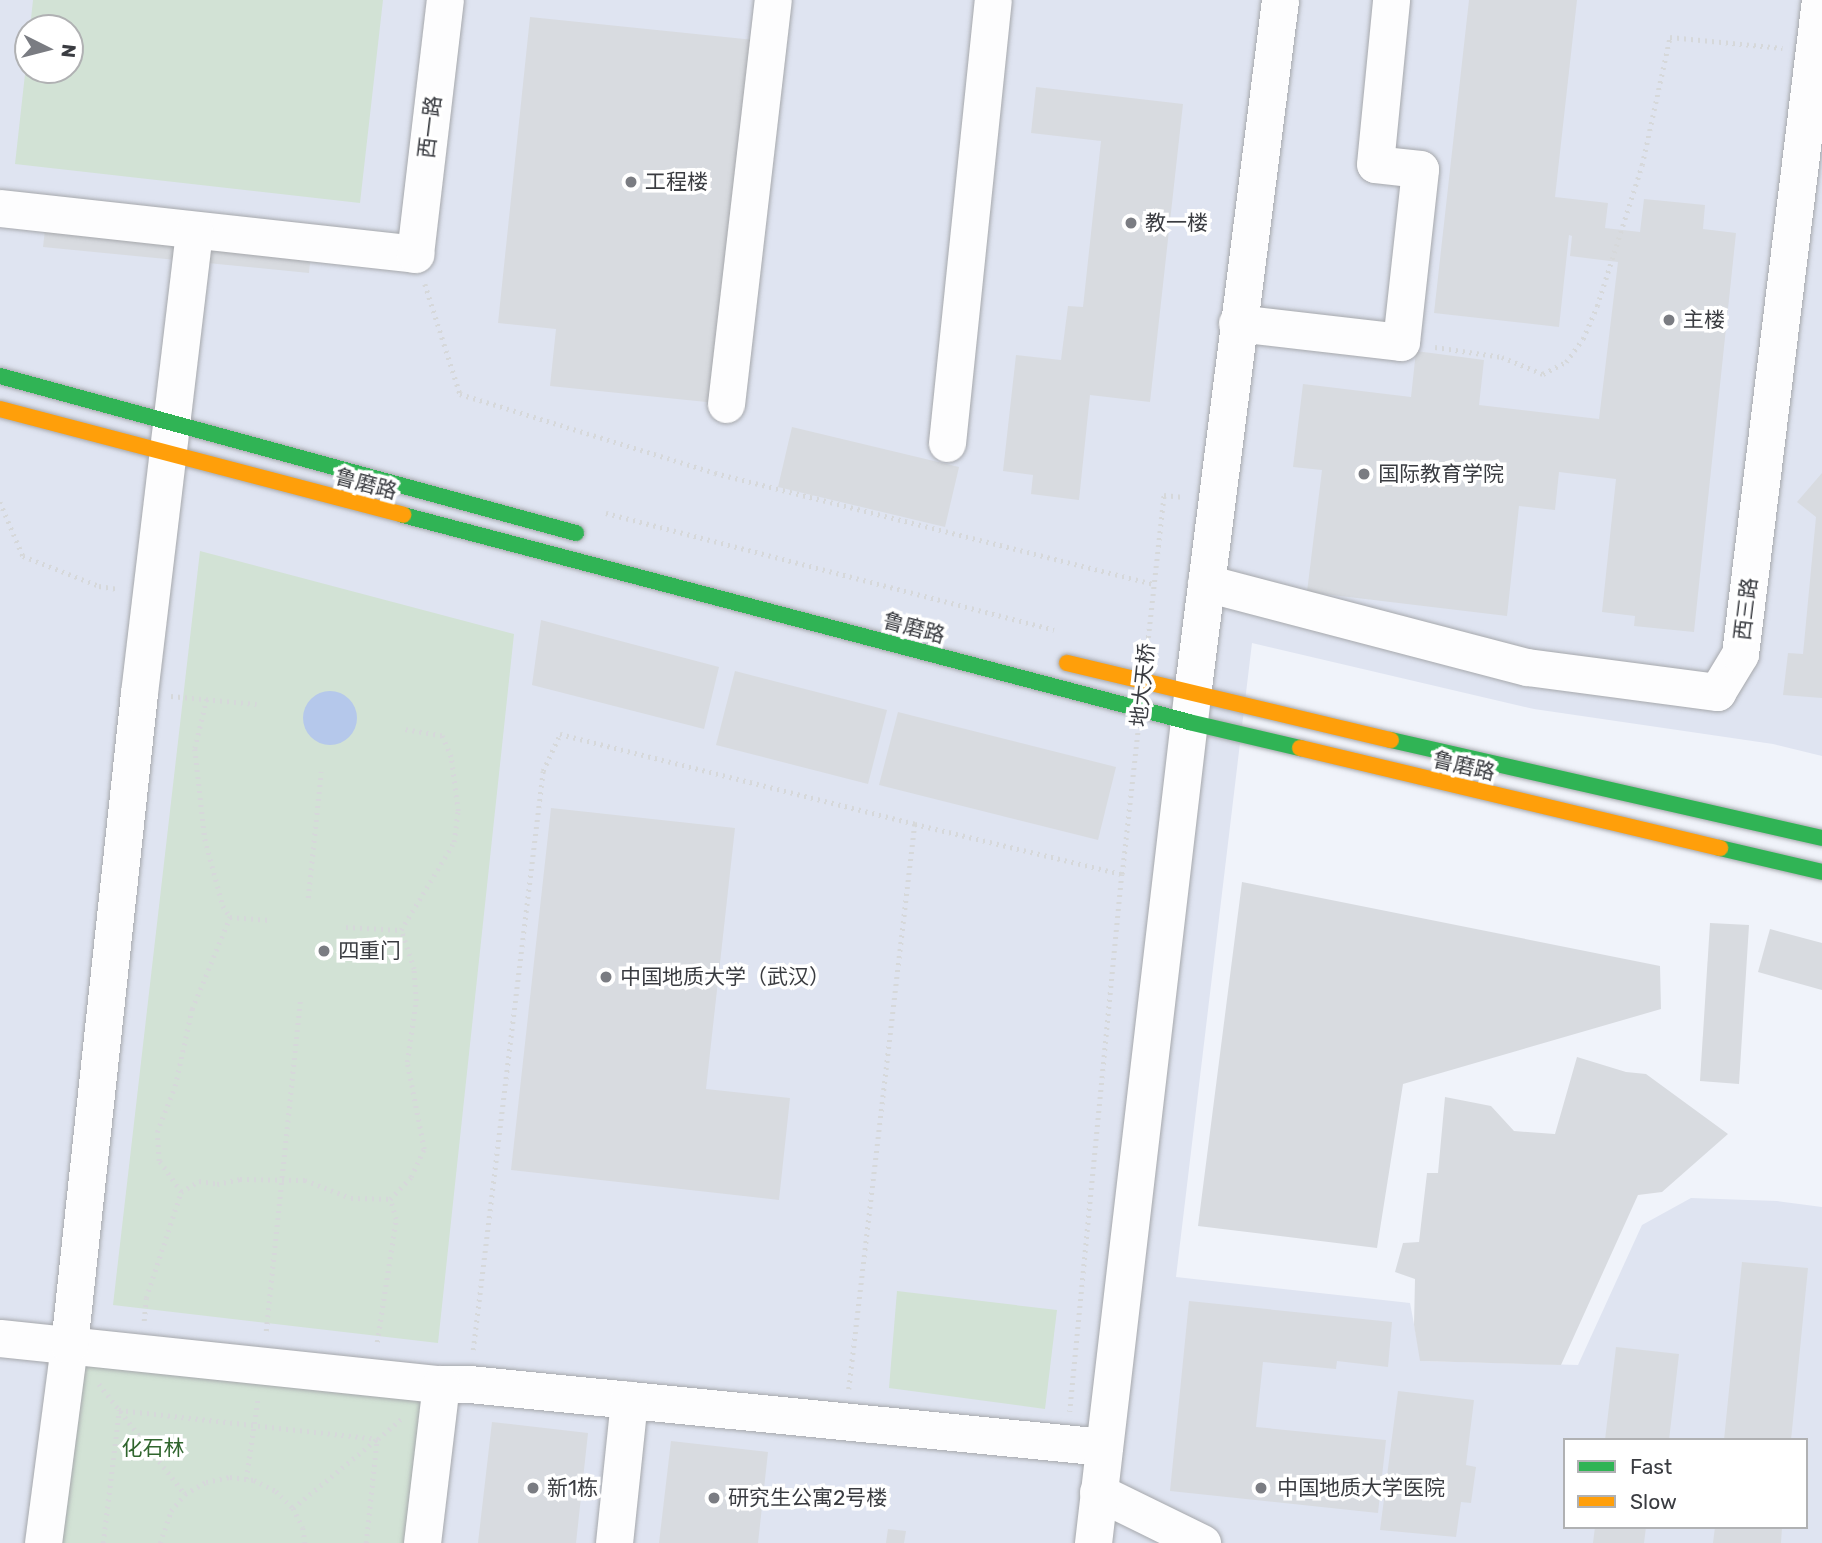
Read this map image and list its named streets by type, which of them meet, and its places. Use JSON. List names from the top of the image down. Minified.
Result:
{"streets":{"main road":["鲁磨路"],"street":["西一路","西三路"],"path":["地大天桥"]},"parks":["化石林"],"places":["工程楼","教一楼","主楼","国际教育学院","四重门","中国地质大学（武汉）","新1栋","中国地质大学医院","研究生公寓2号楼"],"legend":["Fast","Slow"],"north":"right"}
